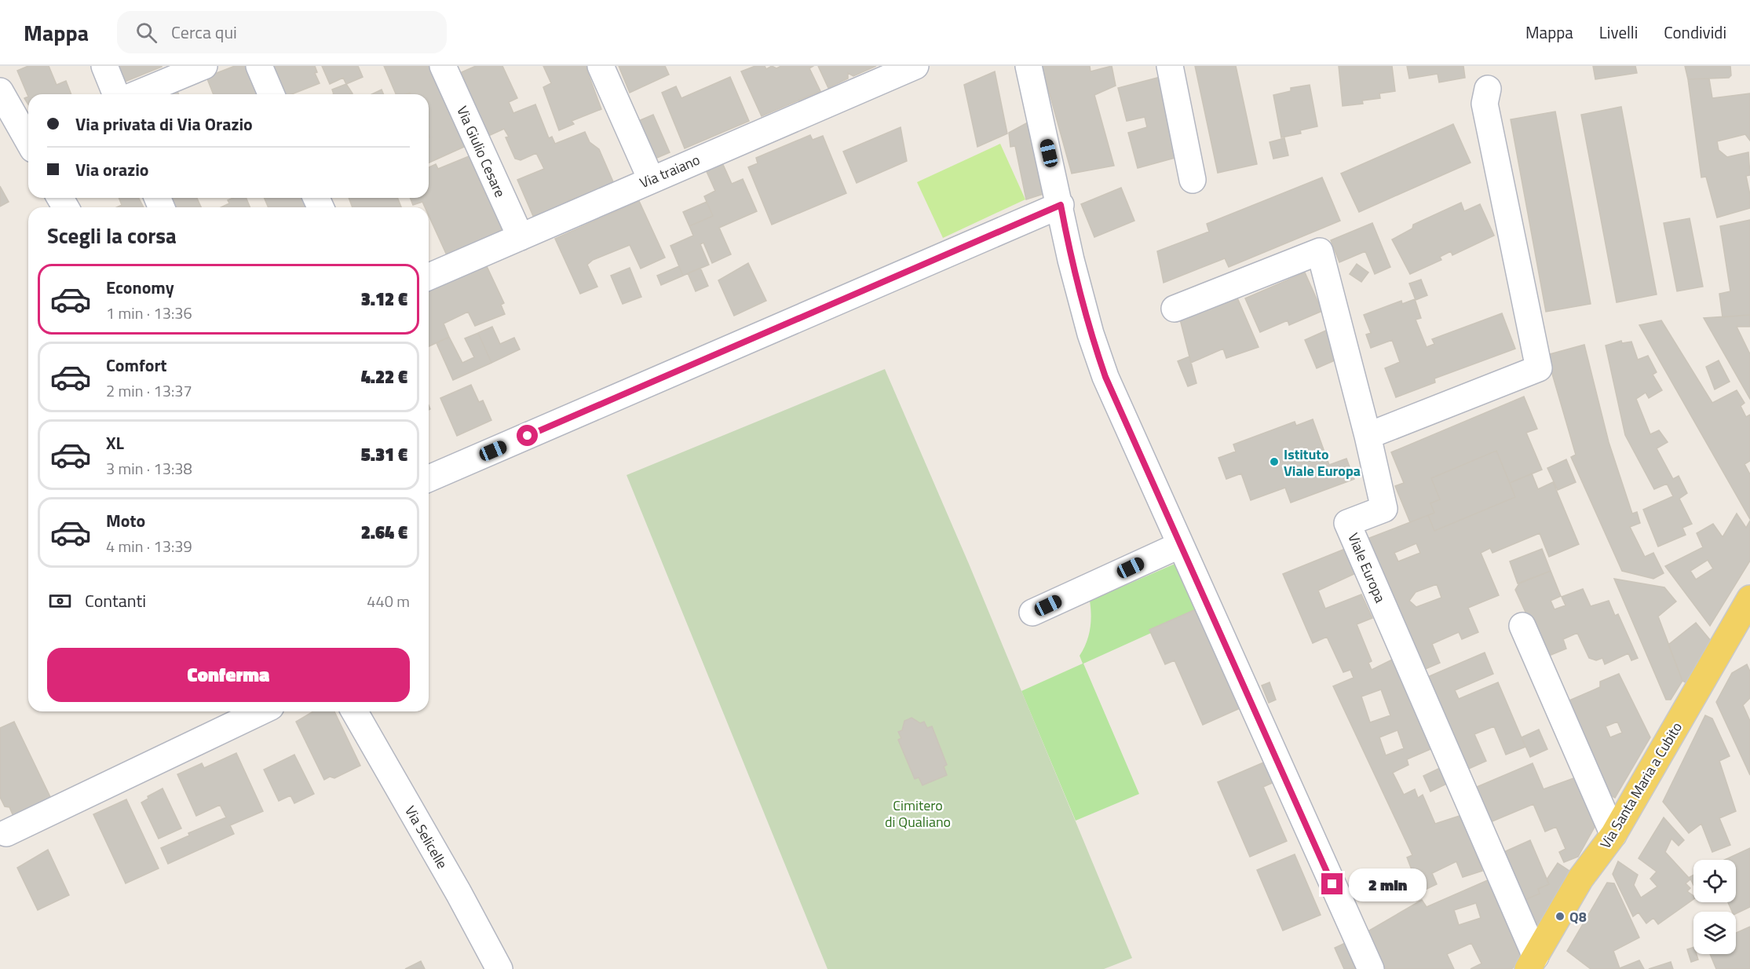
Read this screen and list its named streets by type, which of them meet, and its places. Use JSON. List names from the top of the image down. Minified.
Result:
{"streets":{"main road":["Via Santa Maria a Cubito"],"street":["Via Giulio Cesare","Via traiano","Viale Europa","Via Selicelle"]},"crossings":[["Via Giulio Cesare","Via traiano"],["Viale Europa","Via Santa Maria a Cubito"]],"parks":["Cimitero di Qualiano"],"places":["Istituto Viale Europa","Q8"],"page":{"header":"Mappa","search":"Cerca qui","nav":["Mappa","Livelli","Condividi"],"banner":["Via privata di Via Orazio","Via orazio"],"heading":"Scegli la corsa","list":[{"name":"Economy","note":"1 min · 13:36","value":"3.12 €"},{"name":"Comfort","note":"2 min · 13:37","value":"4.22 €"},{"name":"XL","note":"3 min · 13:38","value":"5.31 €"},{"name":"Moto","note":"4 min · 13:39","value":"2.64 €"}],"pay":["Contanti","440 m"],"buttons":"Conferma","bubble":"2 min"}}
